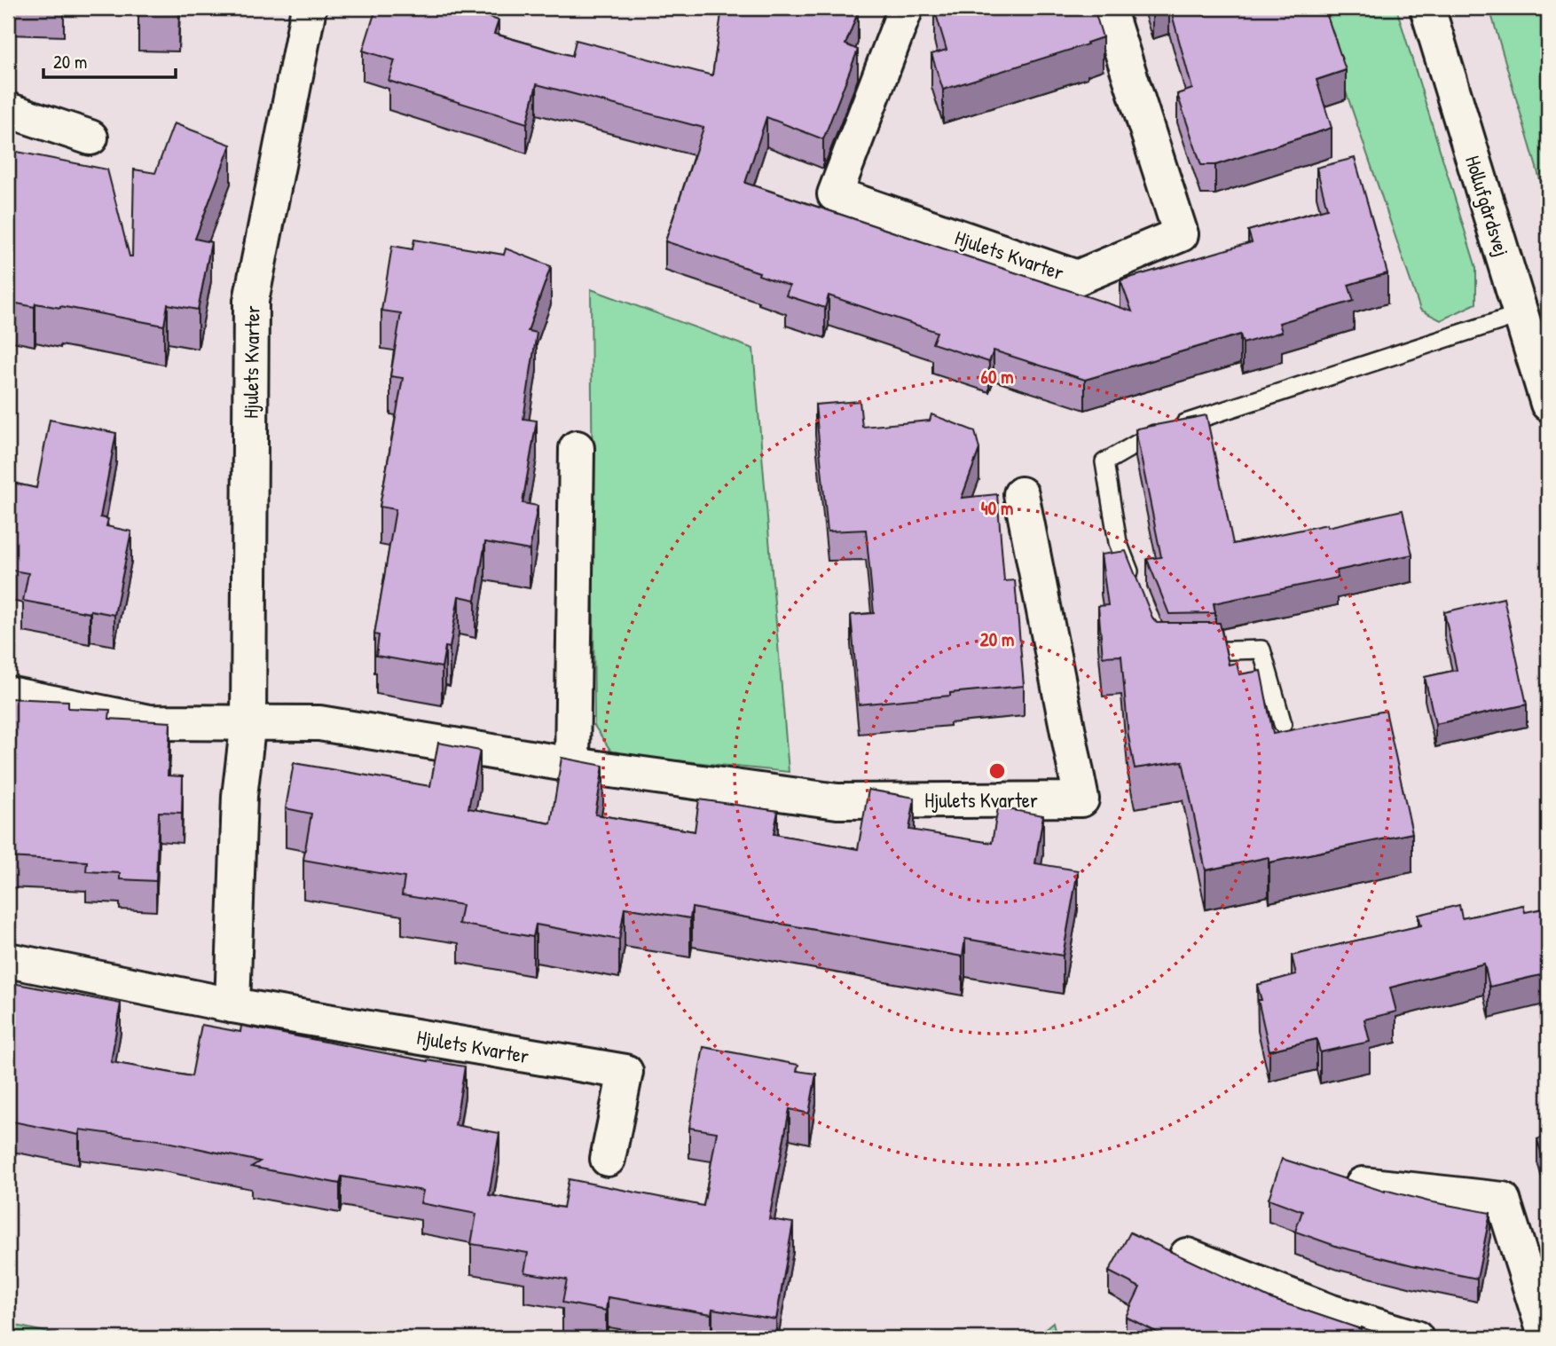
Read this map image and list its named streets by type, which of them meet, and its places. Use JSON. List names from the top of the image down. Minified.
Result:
{"streets":{"street":["Hollufgårdsvej","Hjulets Kvarter"]},"scale_bar":"20 m","rings":["60 m","40 m","20 m"]}
